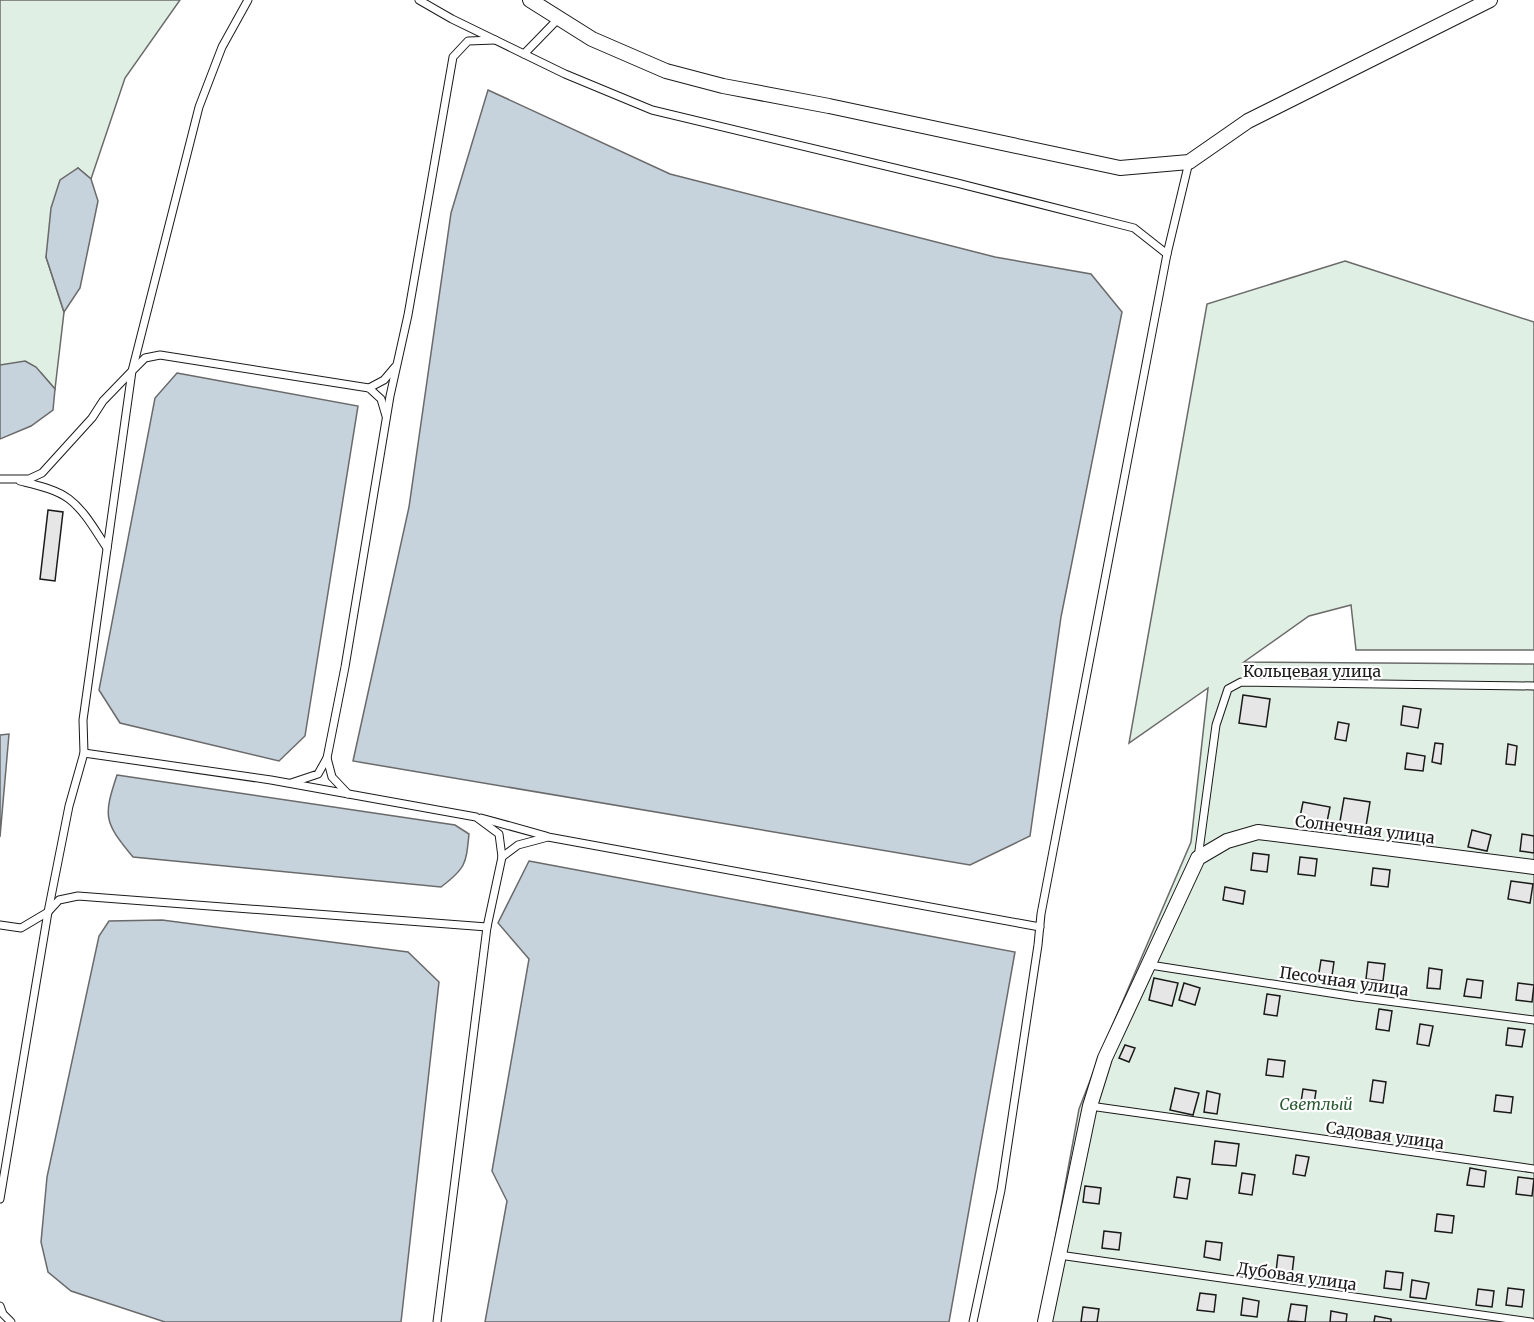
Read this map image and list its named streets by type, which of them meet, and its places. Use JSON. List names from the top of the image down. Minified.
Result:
{"streets":{"street":["Солнечная улица"],"lane":["Кольцевая улица","Песочная улица","Садовая улица","Дубовая улица"]},"crossings":[["Кольцевая улица","Солнечная улица"]],"parks":["Светлый"]}
